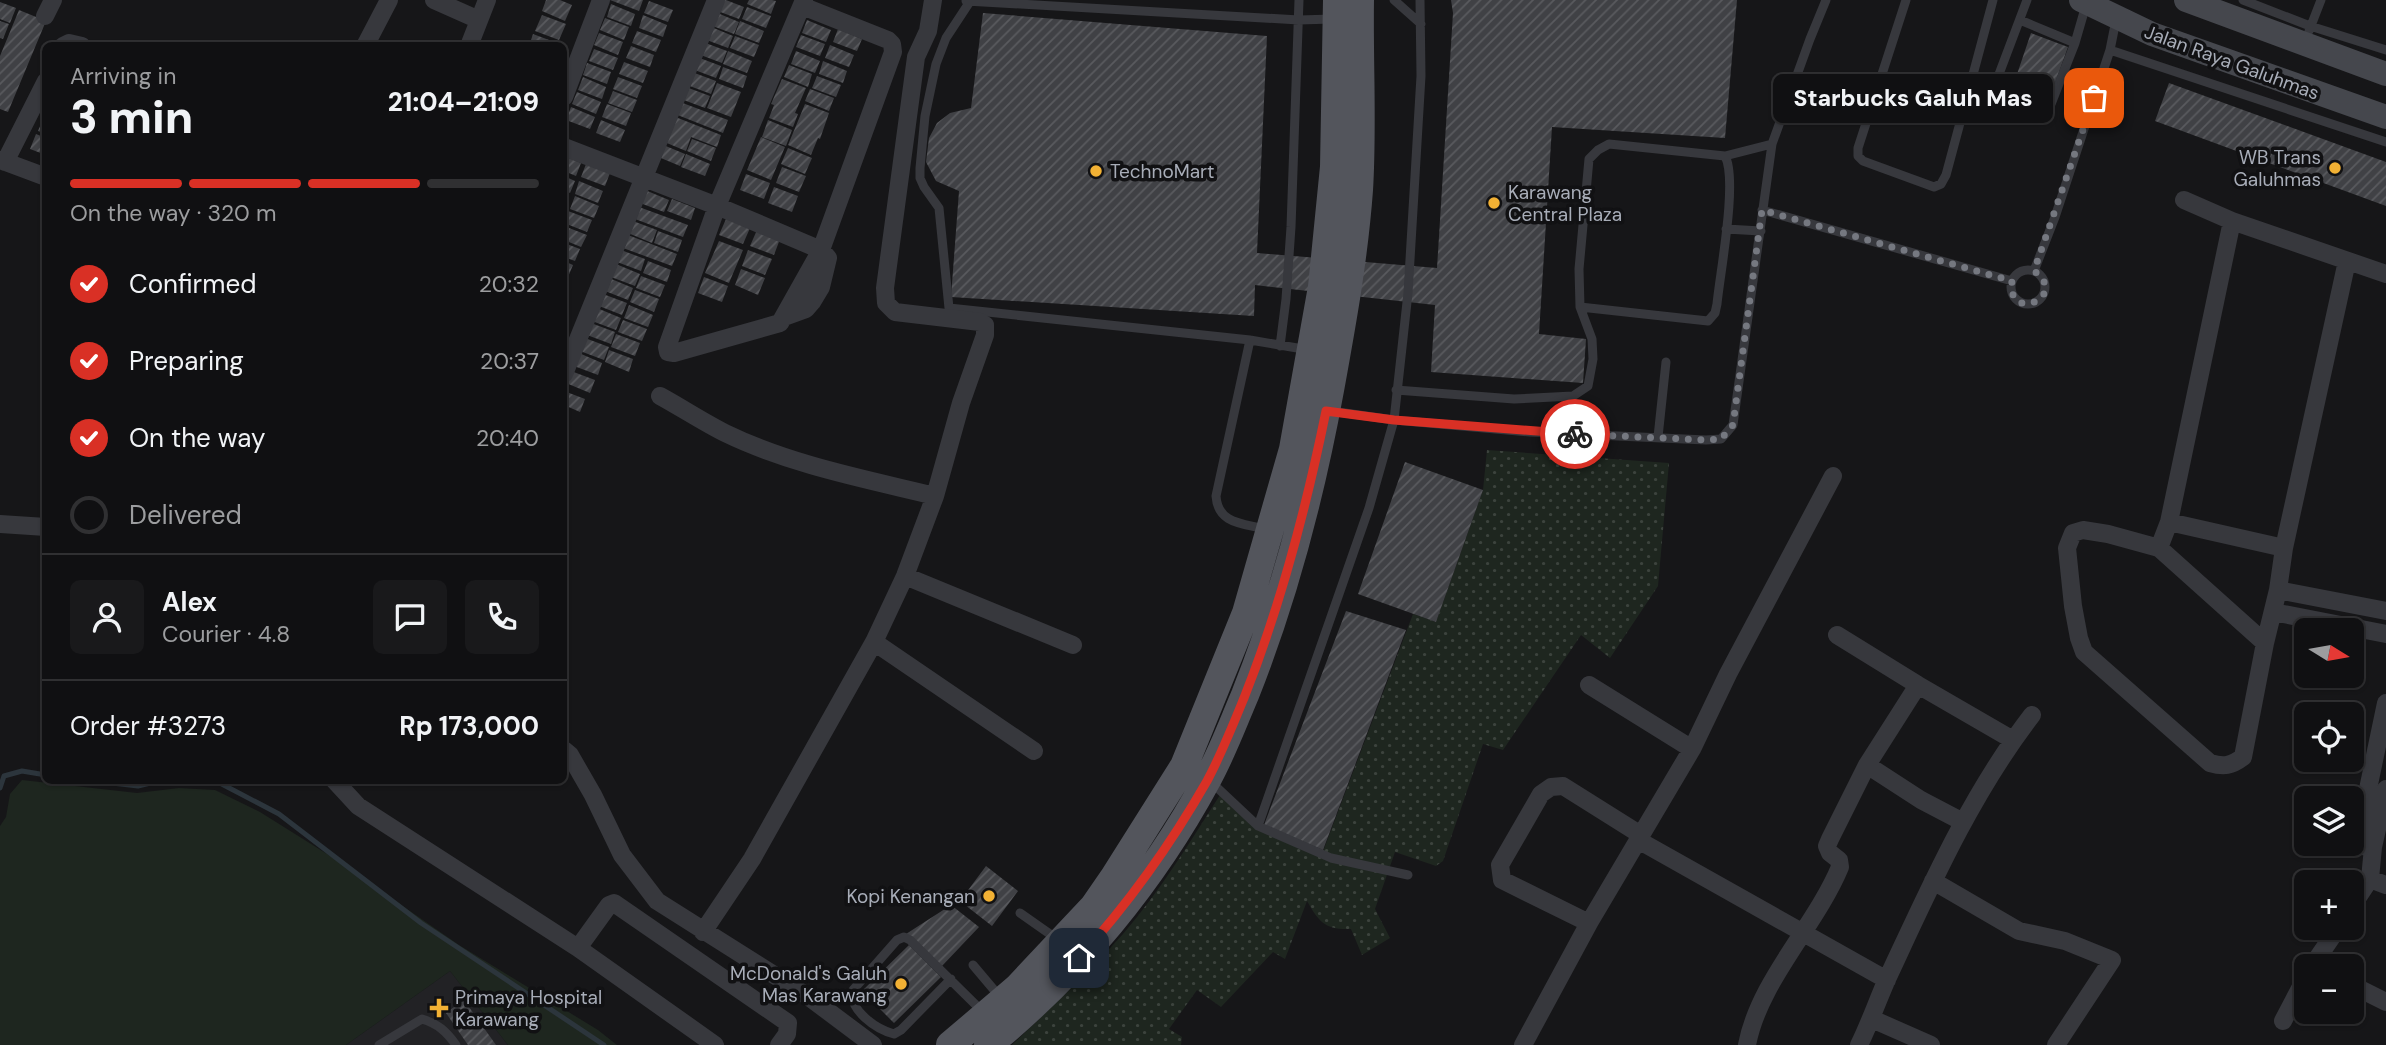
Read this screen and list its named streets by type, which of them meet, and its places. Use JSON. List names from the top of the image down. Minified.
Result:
{"streets":{"main road":["Jalan Raya Galuhmas"]},"places":{"other":["Starbucks Galuh Mas","WB Trans Galuhmas","TechnoMart","Karawang Central Plaza","Kopi Kenangan","McDonald's Galuh Mas Karawang"],"health":["Primaya Hospital Karawang"]},"north":"right","page":{"heading":["3 min","Arriving in","21:04–21:09"],"panel":["Alex","Courier · 4.8","Order #3273","Rp 173,000"],"bubble":"Starbucks Galuh Mas","bar":"On the way · 320 m","list":[["Confirmed","20:32"],["Preparing","20:37"],["On the way","20:40"],"Delivered"],"map_buttons":["+","−"]}}
